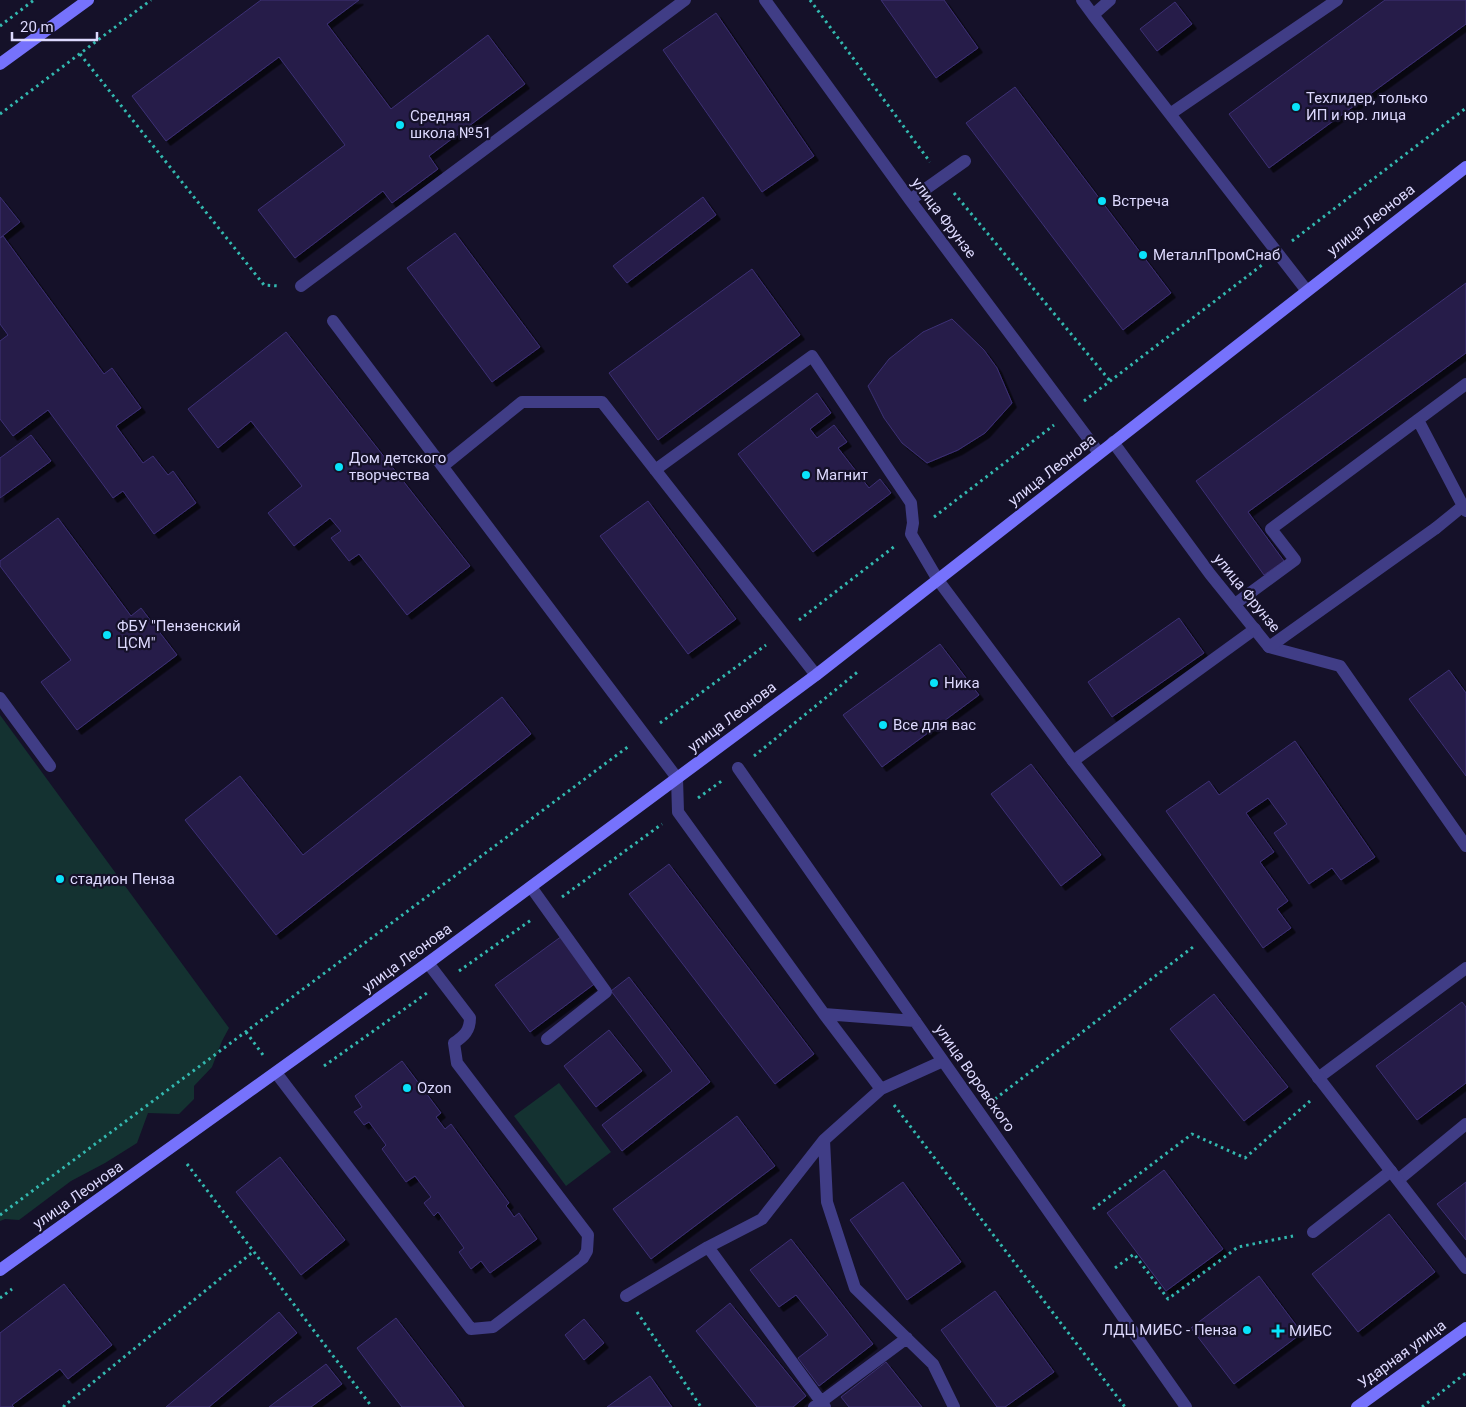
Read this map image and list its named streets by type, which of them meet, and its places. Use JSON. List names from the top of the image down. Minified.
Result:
{"streets":{"main road":["улица Леонова","Ударная улица"],"street":["улица Фрунзе","улица Воровского"]},"crossings":[["улица Фрунзе","улица Леонова"]],"places":{"other":["Техлидер, только ИП и юр. лица","Средняя школа №51","Встреча","МеталлПромСнаб","Дом детского творчества","Магнит","ФБУ \"Пензенский ЦСМ\"","Ника","Все для вас","стадион Пенза","Ozon","ЛДЦ МИБС - Пенза"],"health":["МИБС"]},"scale_bar":"20 m"}
